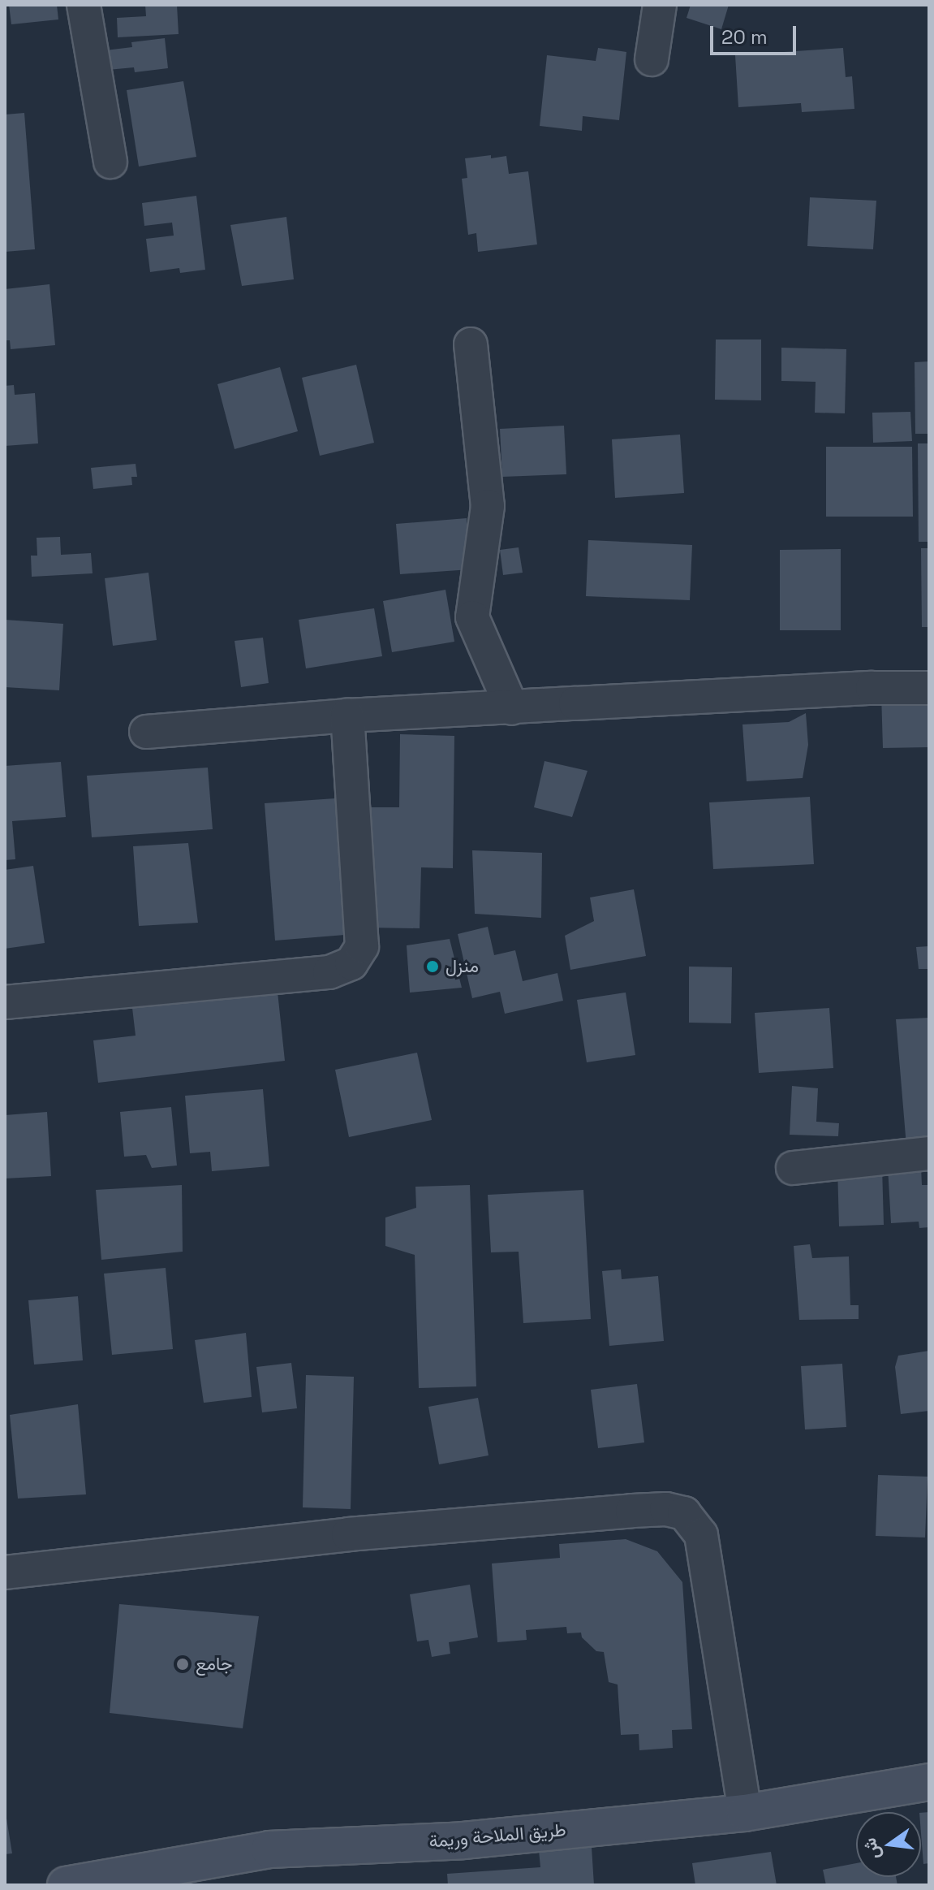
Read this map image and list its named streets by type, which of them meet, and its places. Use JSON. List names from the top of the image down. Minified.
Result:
{"streets":{"street":["طريق الملاحة وريمة"]},"places":["منزل","جامع"],"scale_bar":"20 m","north":"left"}
